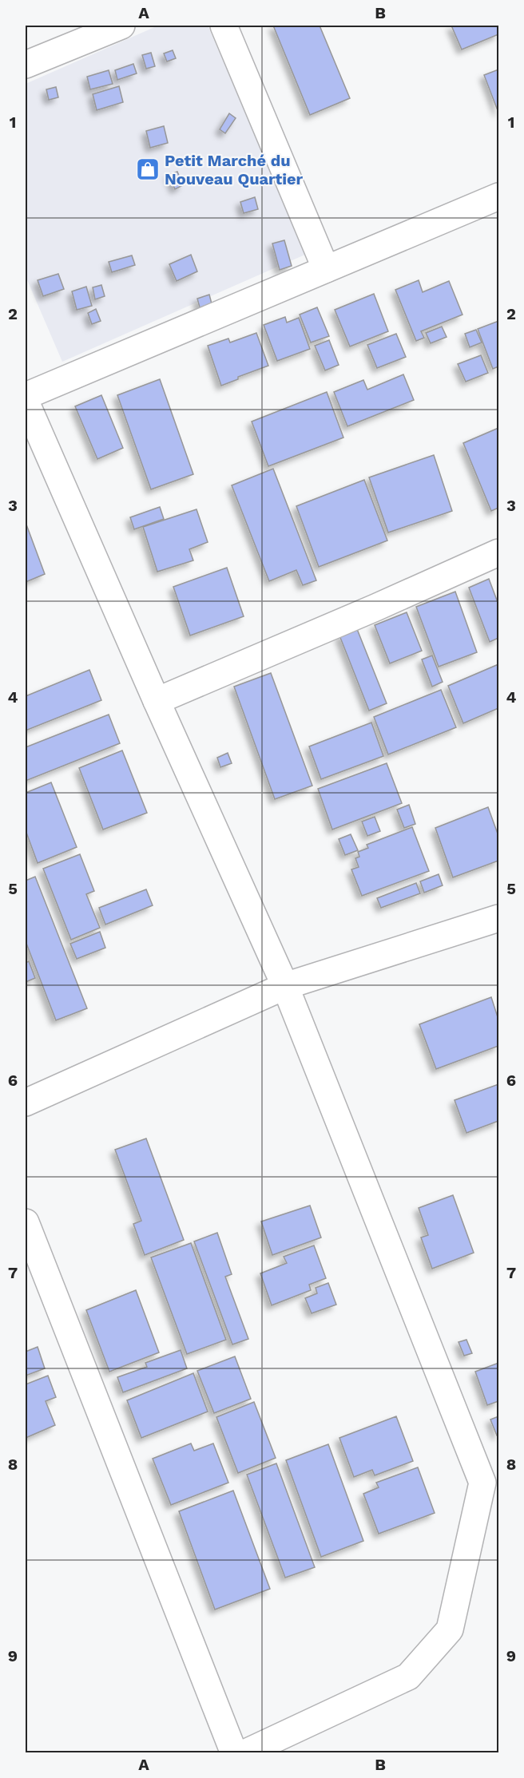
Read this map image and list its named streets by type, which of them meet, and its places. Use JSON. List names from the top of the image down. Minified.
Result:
{"places":{"shop":["Petit Marché du Nouveau Quartier"]},"grid":{"columns":["A","B"],"rows":["1","2","3","4","5","6","7","8","9"]}}
